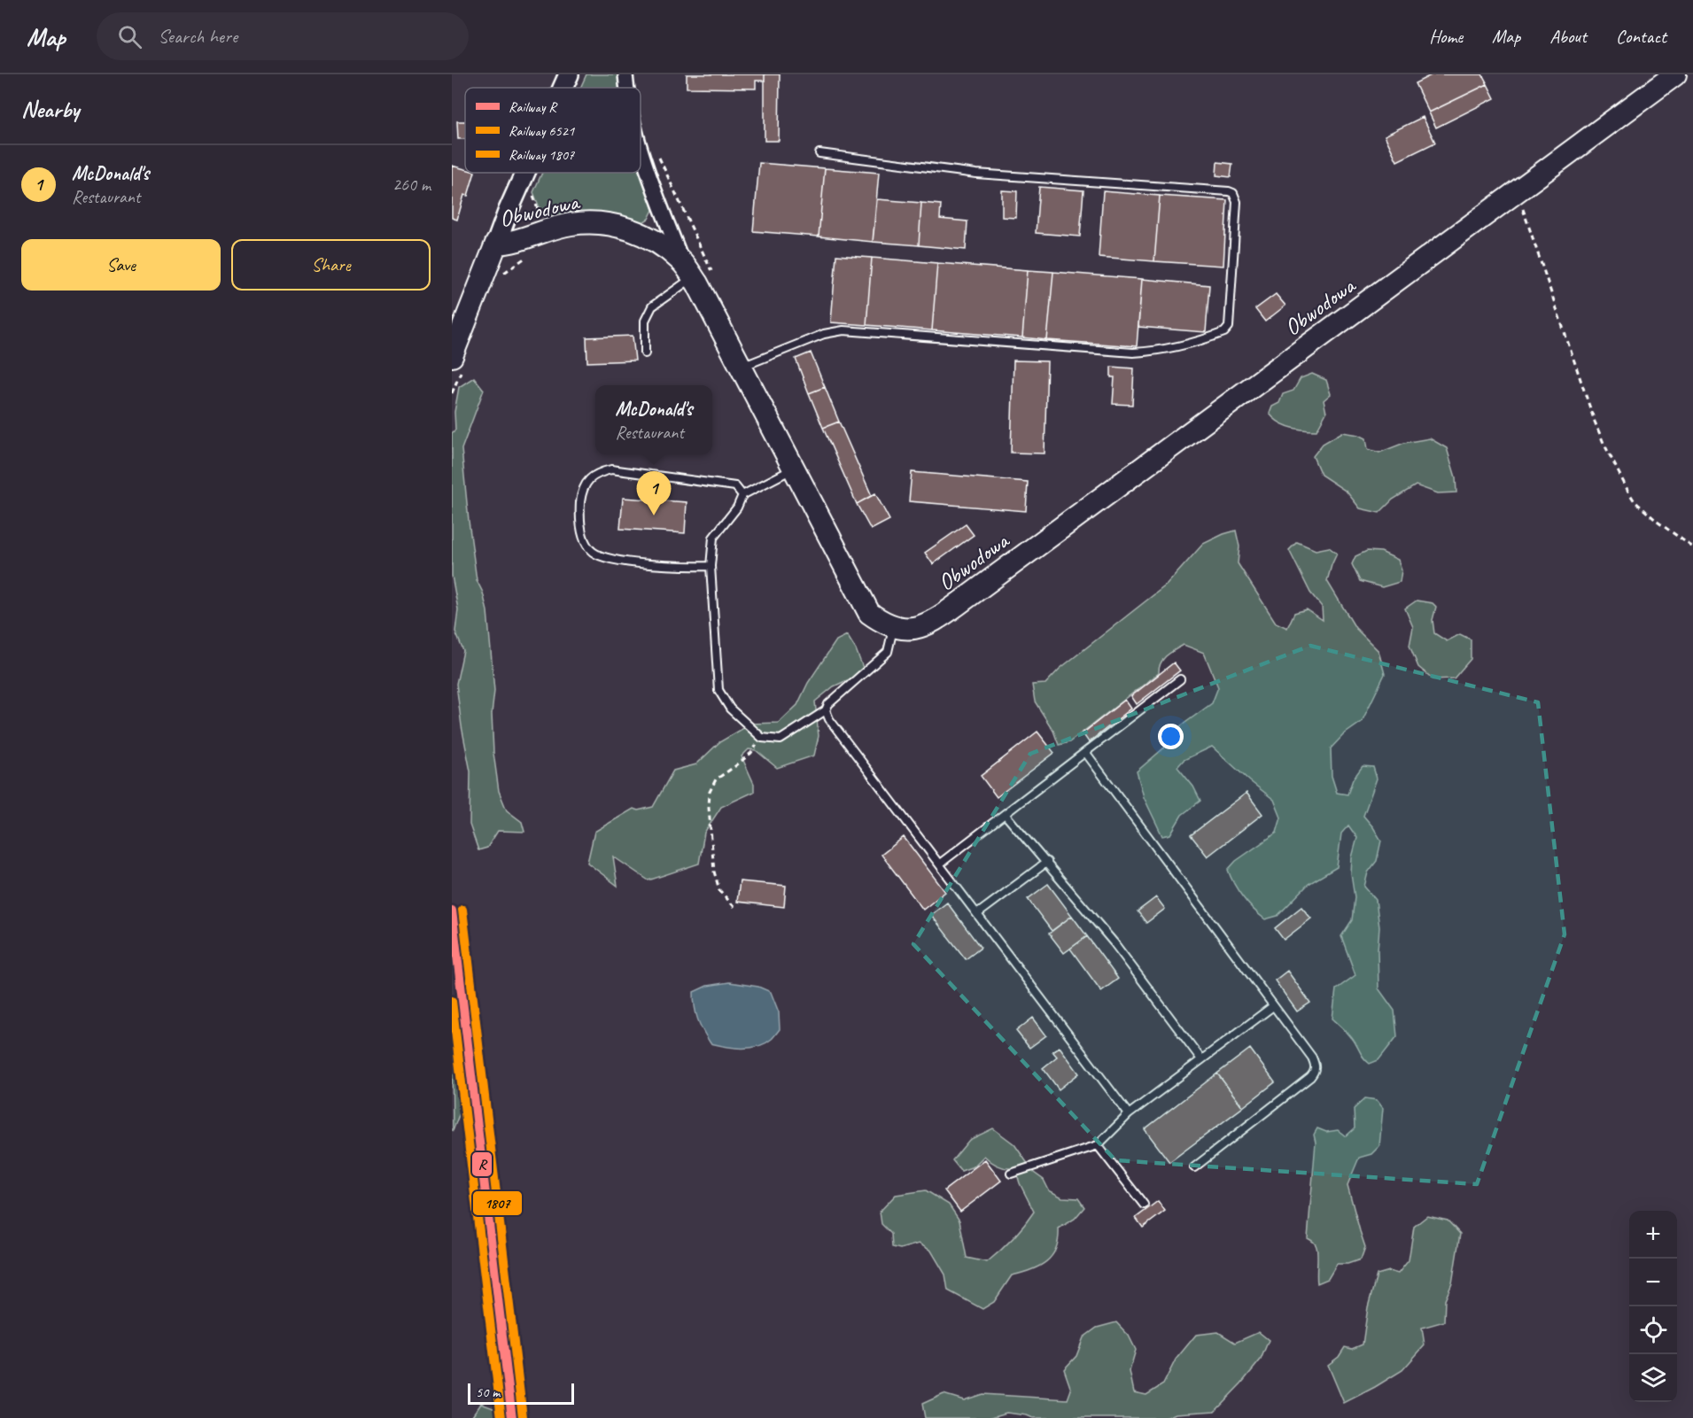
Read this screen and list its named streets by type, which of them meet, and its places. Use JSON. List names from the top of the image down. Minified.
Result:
{"streets":{"main road":["Obwodowa"]},"lines":["rail line 1807","rail line R","rail line 6521"],"legend":["Railway R","Railway 6521","Railway 1807"],"scale_bar":"50 m","page":{"header":"Map","search":"Search here","nav":["Home","Map","About","Contact"],"heading":"Nearby","list":[{"mark":"1","name":"McDonald's","note":"Restaurant","value":"260 m"}],"buttons":["Save","Share"],"popup":["McDonald's","Restaurant"],"pins":"1","map_buttons":["+","−"],"scale":"50 m"}}
